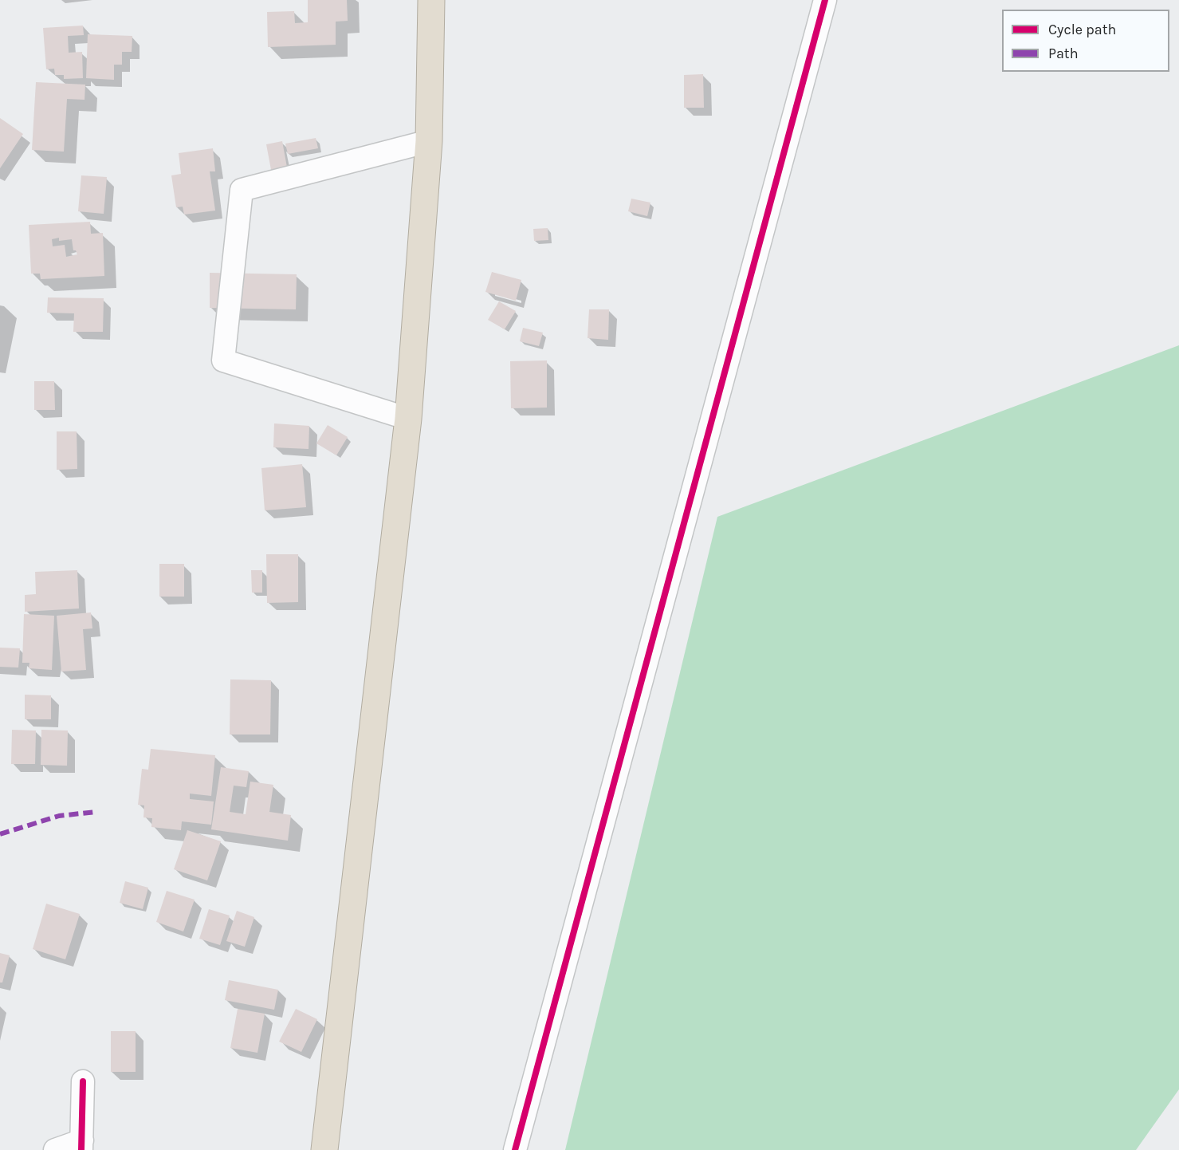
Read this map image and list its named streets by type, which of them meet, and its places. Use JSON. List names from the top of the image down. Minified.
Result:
{"legend":["Cycle path","Path"]}
